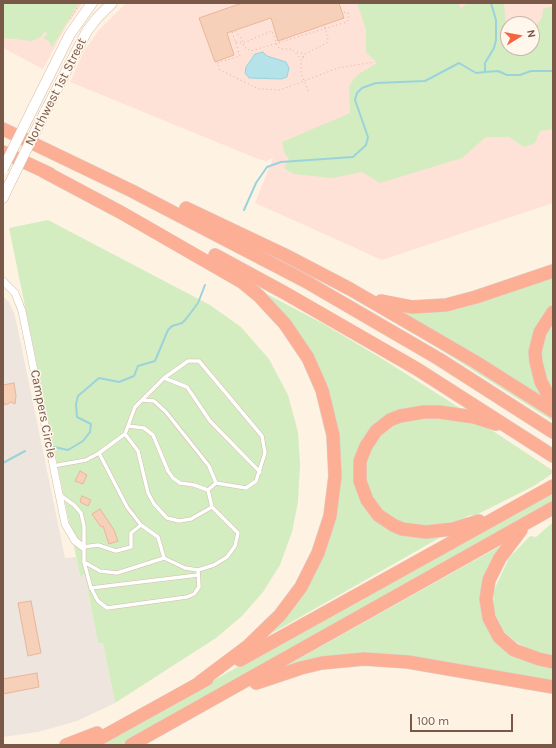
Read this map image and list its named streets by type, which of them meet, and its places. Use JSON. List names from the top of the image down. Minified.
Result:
{"streets":{"main road":["Northwest 1st Street"],"street":["Campers Circle"]},"scale_bar":"100 m","north":"right"}
